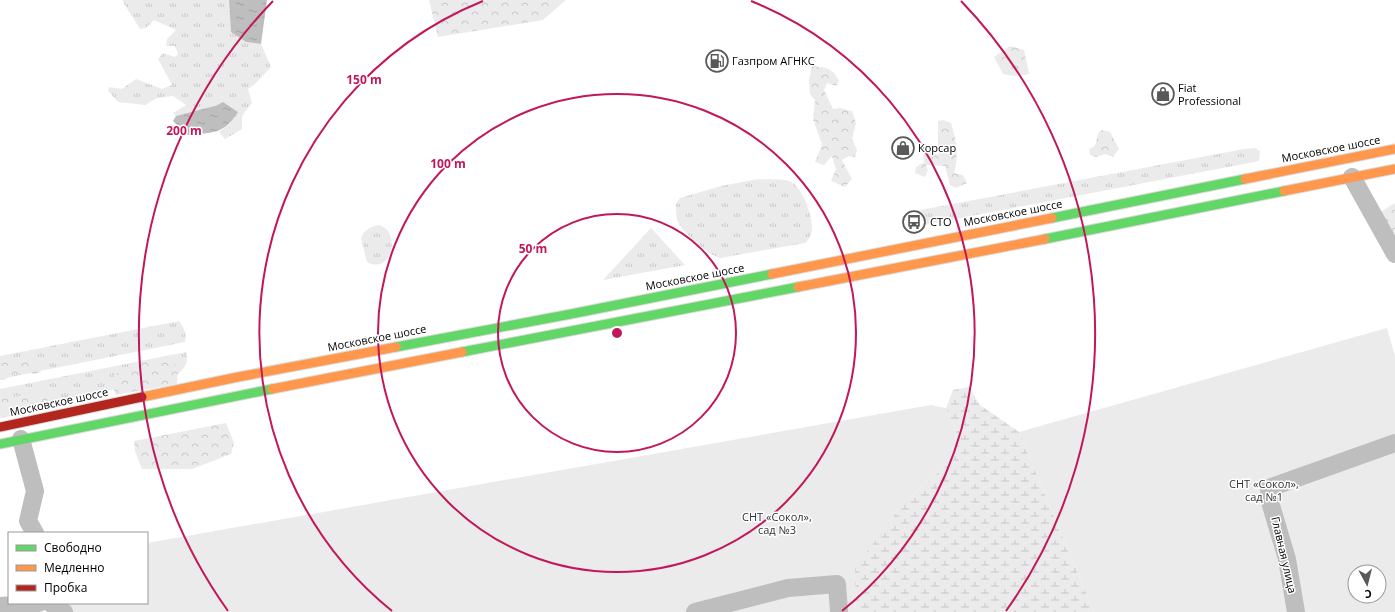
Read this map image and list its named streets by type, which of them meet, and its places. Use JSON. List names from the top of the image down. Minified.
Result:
{"streets":{"main road":["Московское шоссе"],"street":["Главная улица"]},"parks":["СНТ «Сокол», сад №1","СНТ «Сокол», сад №3"],"places":{"fuel station":["Газпром АГНКС"],"shop":["Fiat Professional","Корсар"],"bus stop":["СТО"]},"legend":["Свободно","Медленно","Пробка"],"north":"bottom","rings":["150 m","200 m","100 m","50 m"]}
